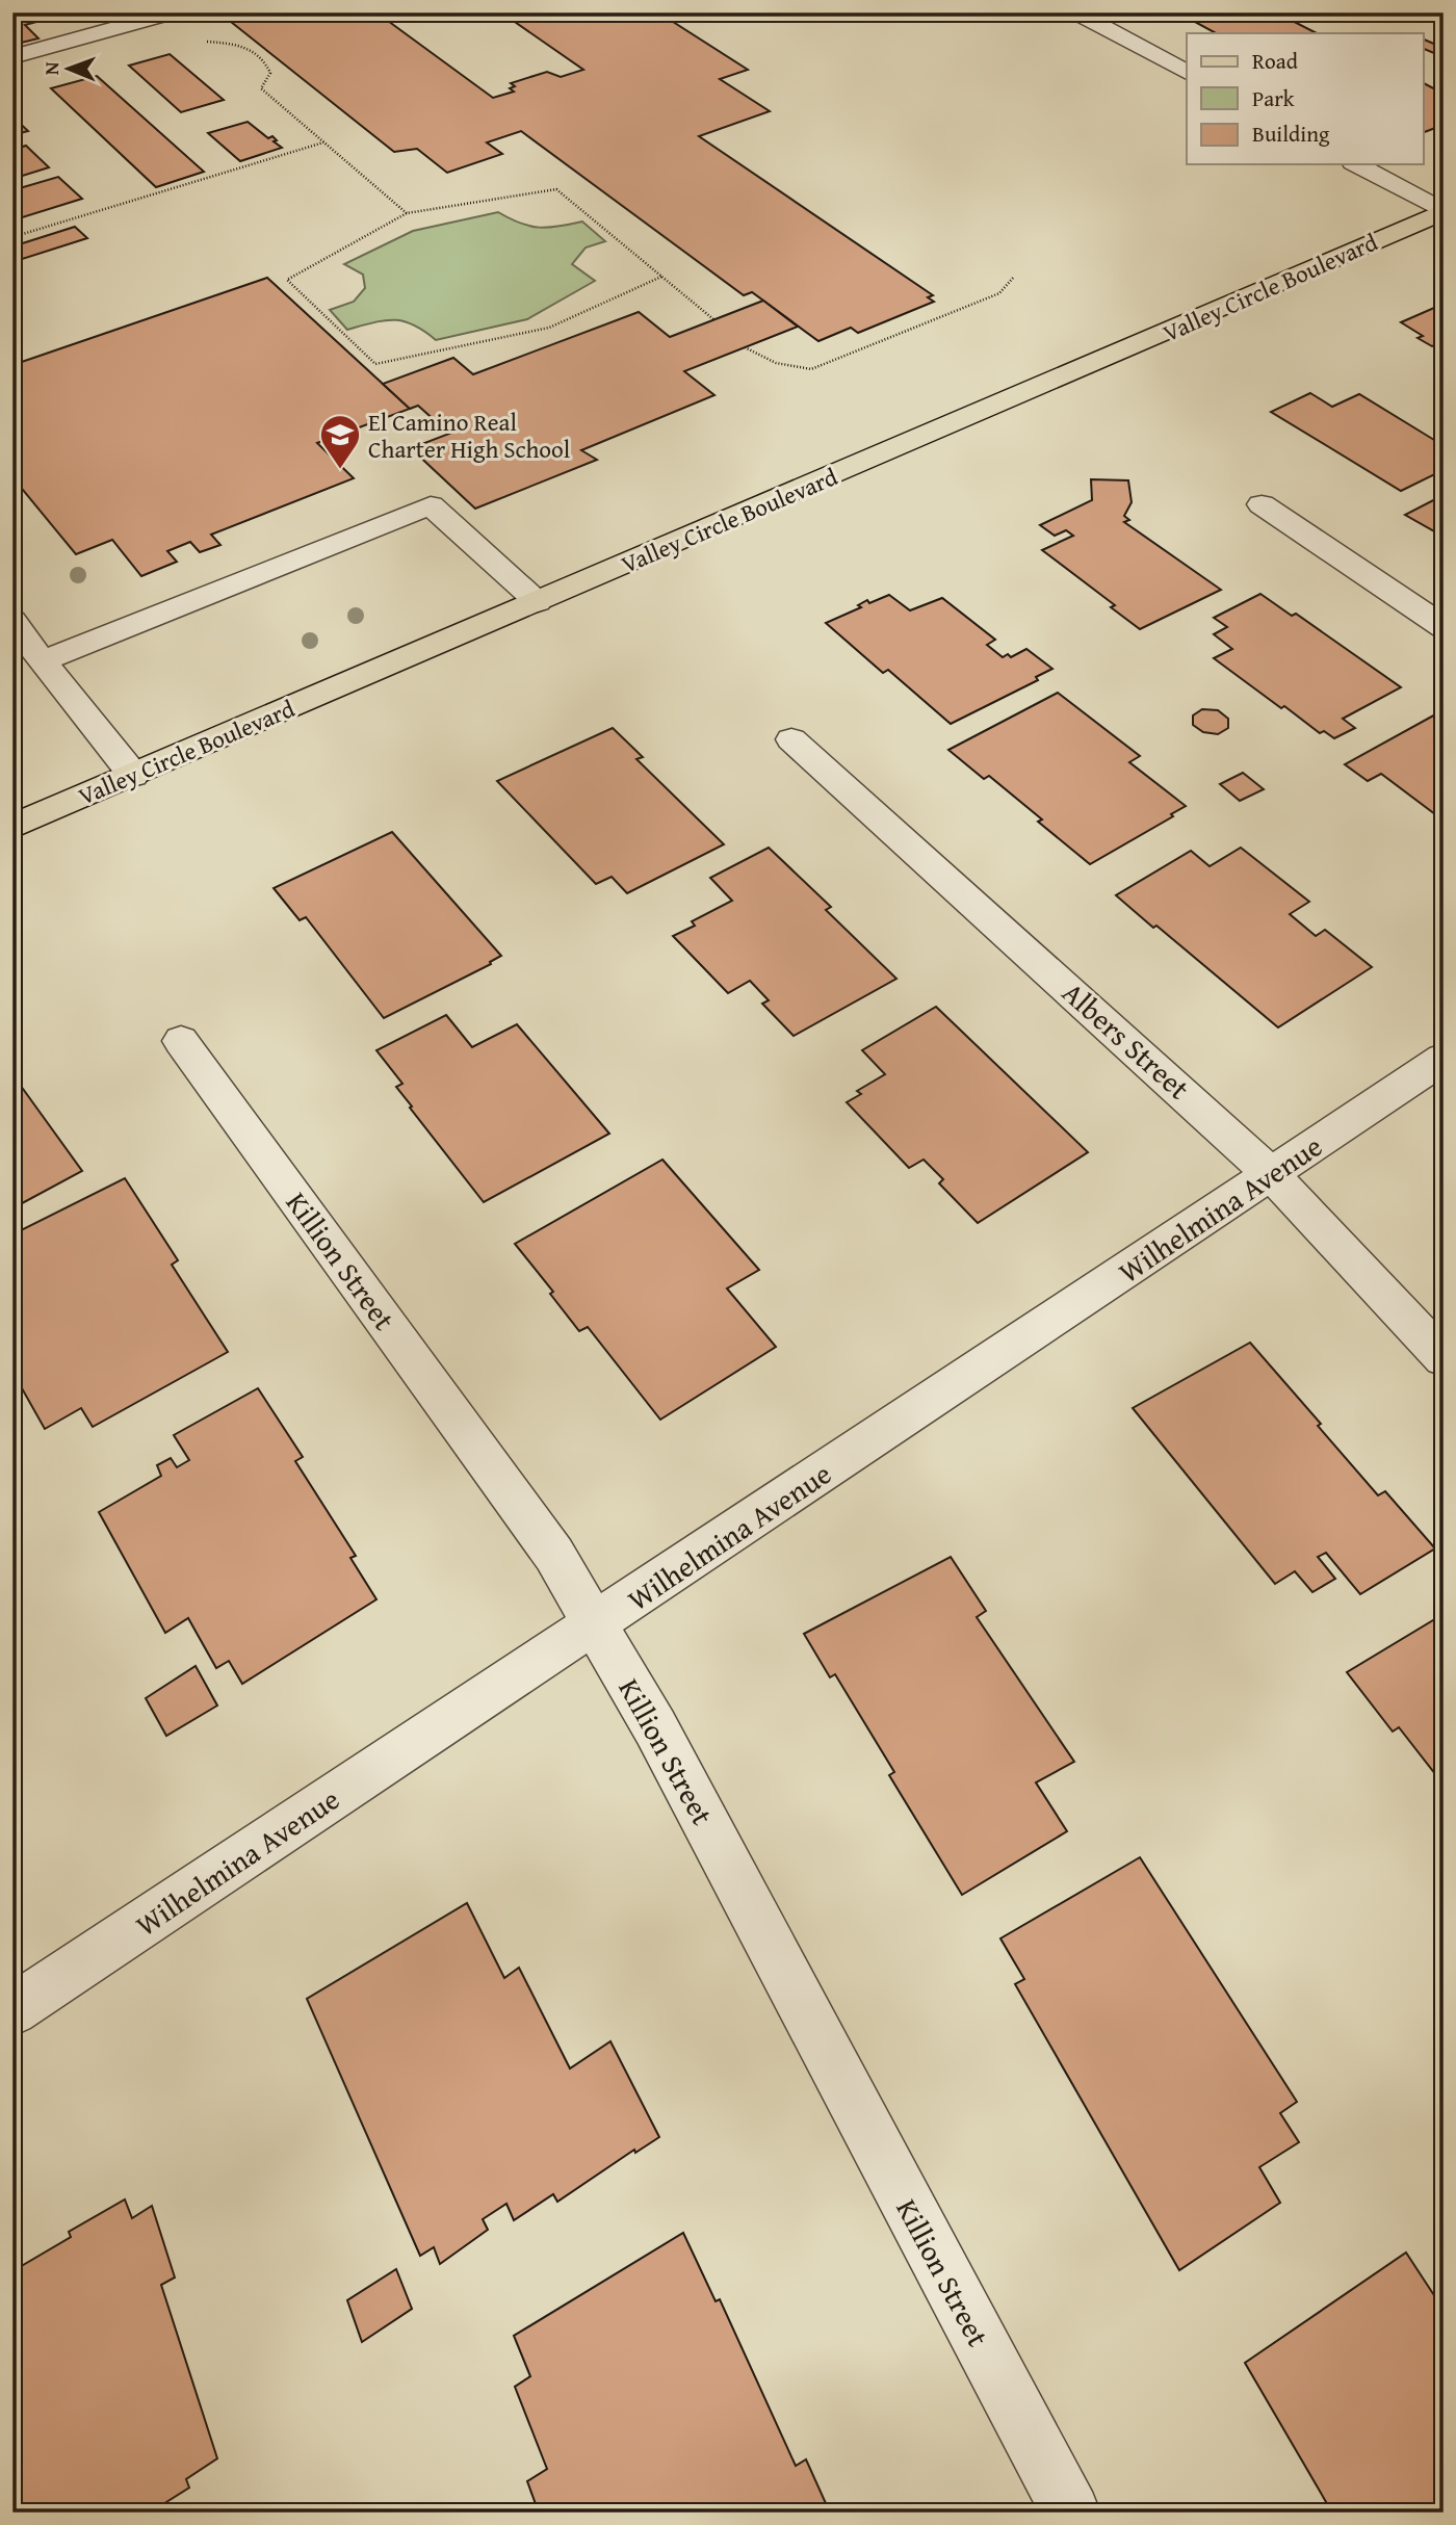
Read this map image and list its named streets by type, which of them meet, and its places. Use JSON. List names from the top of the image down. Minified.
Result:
{"streets":{"main road":["Valley Circle Boulevard"],"street":["Albers Street","Wilhelmina Avenue","Killion Street"]},"crossings":[["Albers Street","Wilhelmina Avenue"],["Wilhelmina Avenue","Killion Street"]],"places":{"school or university":["El Camino Real Charter High School"]},"legend":["Road","Park","Building"],"north":"left"}
